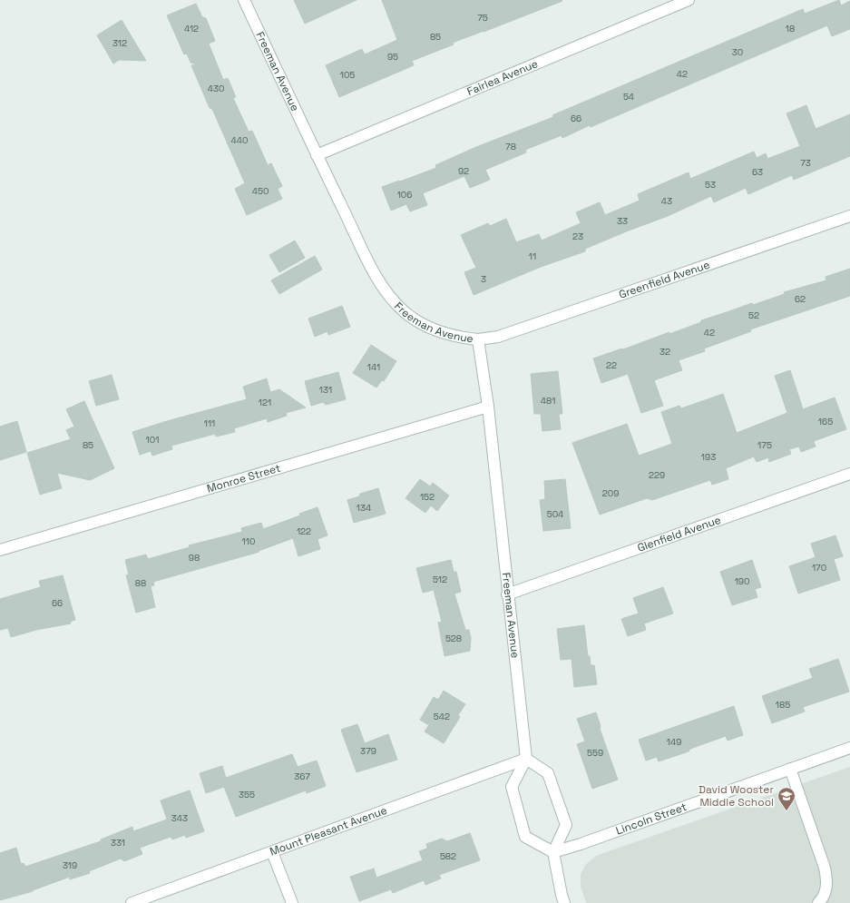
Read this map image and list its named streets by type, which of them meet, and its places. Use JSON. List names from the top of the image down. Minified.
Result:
{"streets":{"street":["Freeman Avenue","Fairlea Avenue","Greenfield Avenue","Monroe Street","Glenfield Avenue","Lincoln Street","Mount Pleasant Avenue"]},"crossings":[["Freeman Avenue","Fairlea Avenue"],["Freeman Avenue","Greenfield Avenue"],["Freeman Avenue","Monroe Street"],["Freeman Avenue","Glenfield Avenue"],["Freeman Avenue","Mount Pleasant Avenue"]],"places":{"school or university":["David Wooster Middle School"]},"house_numbers":["75","412","18","85","312","30","95","42","105","430","54","66","440","78","73","92","63","53","450","106","43","33","23","11","3","62","52","42","32","22","141","131","481","121","165","111","101","85","175","193","229","209","152","134","504","122","110","98","170","512","190","88","66","528","185","542","149","379","559","367","355","343","331","582","319"]}
